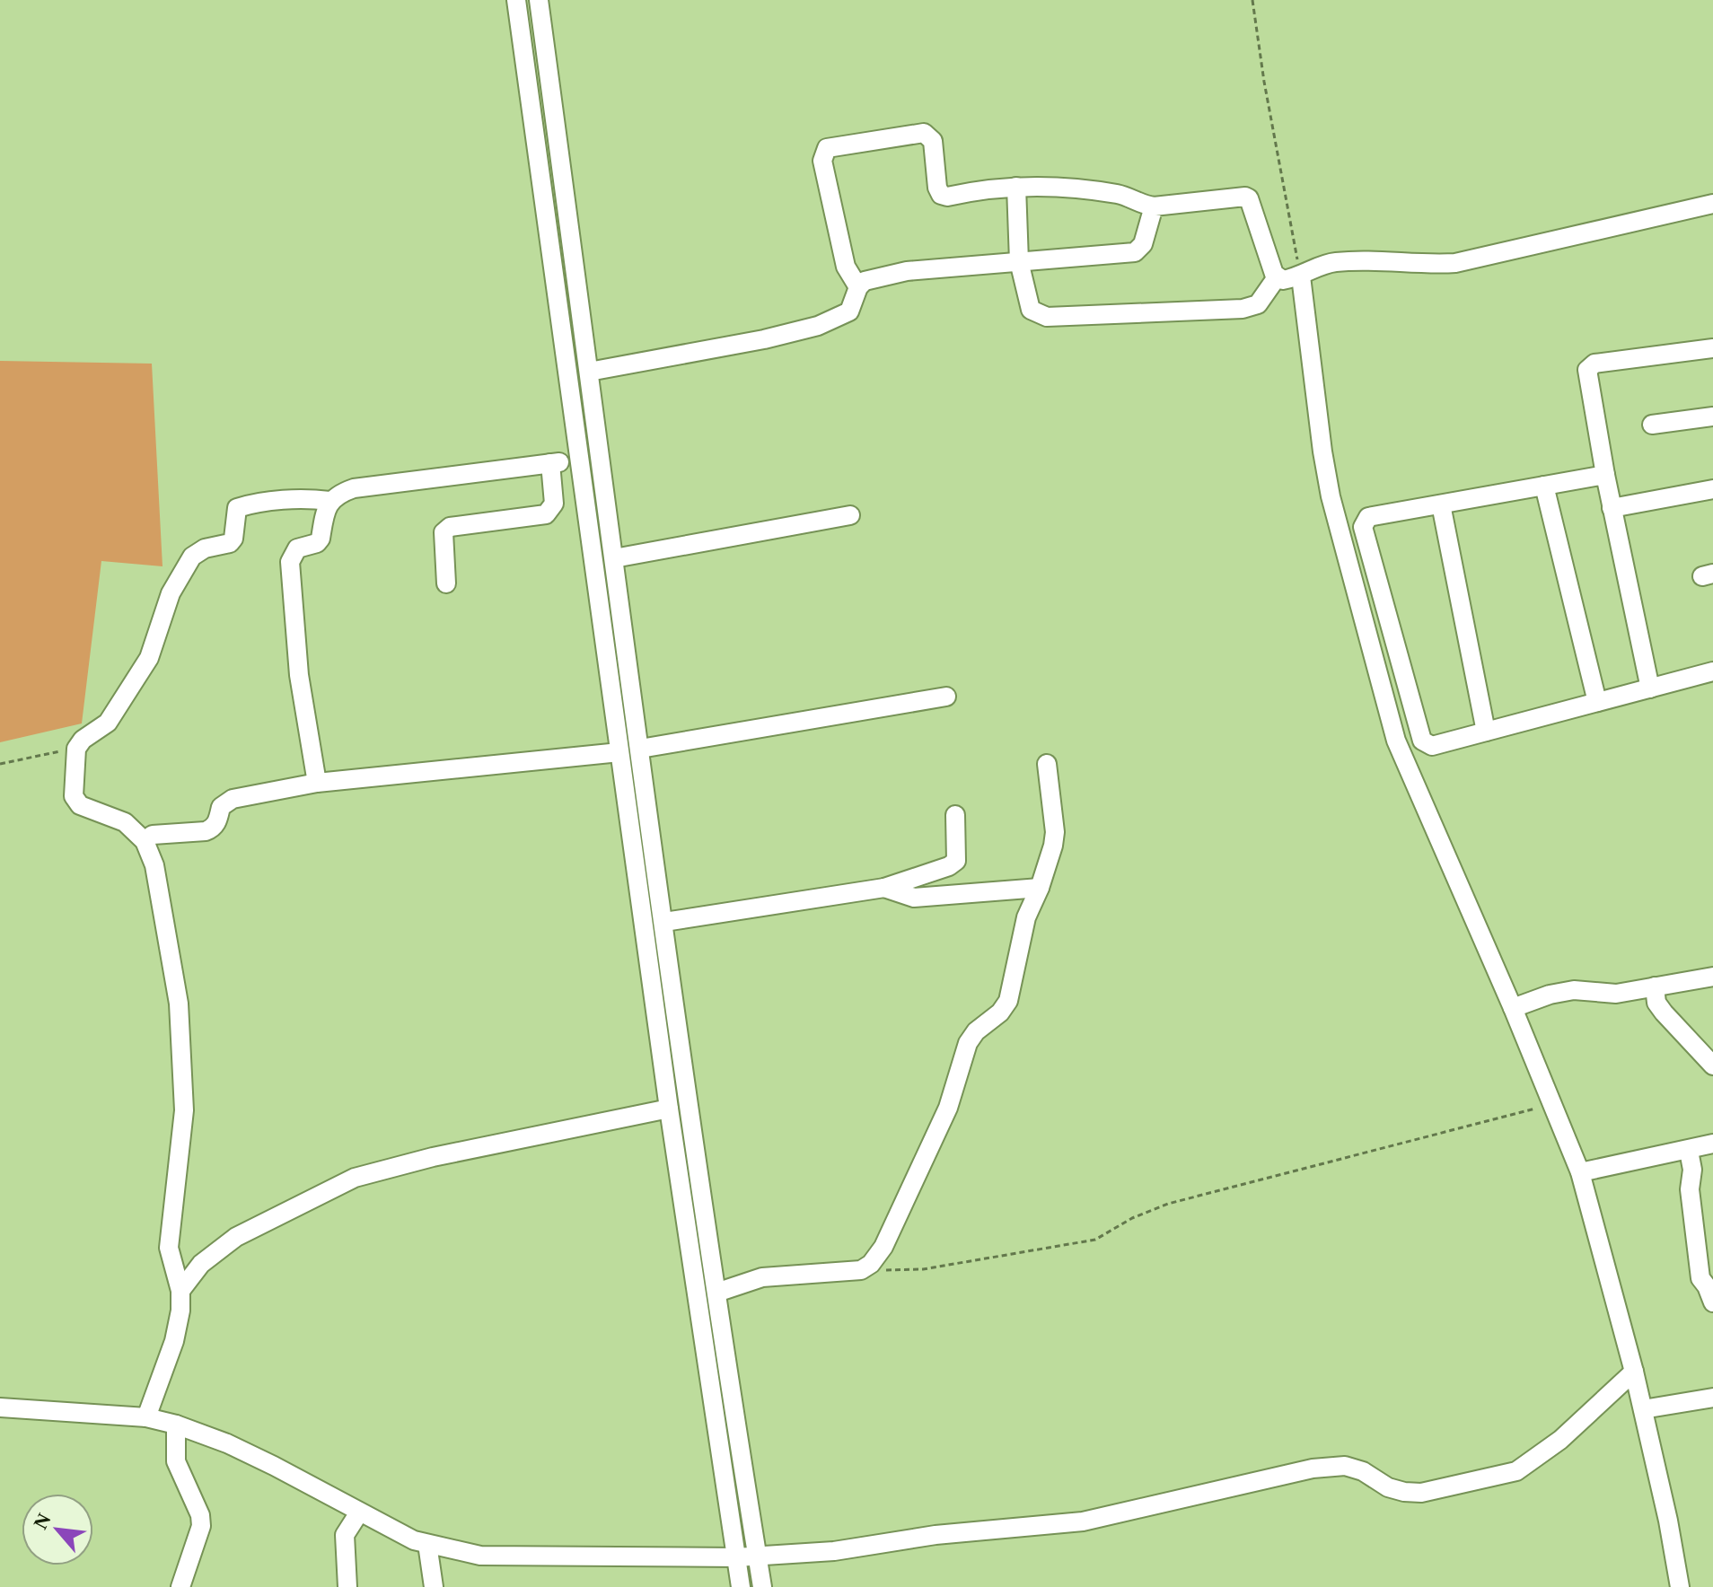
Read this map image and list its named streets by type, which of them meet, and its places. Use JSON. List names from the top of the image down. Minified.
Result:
{"north":"top left"}
